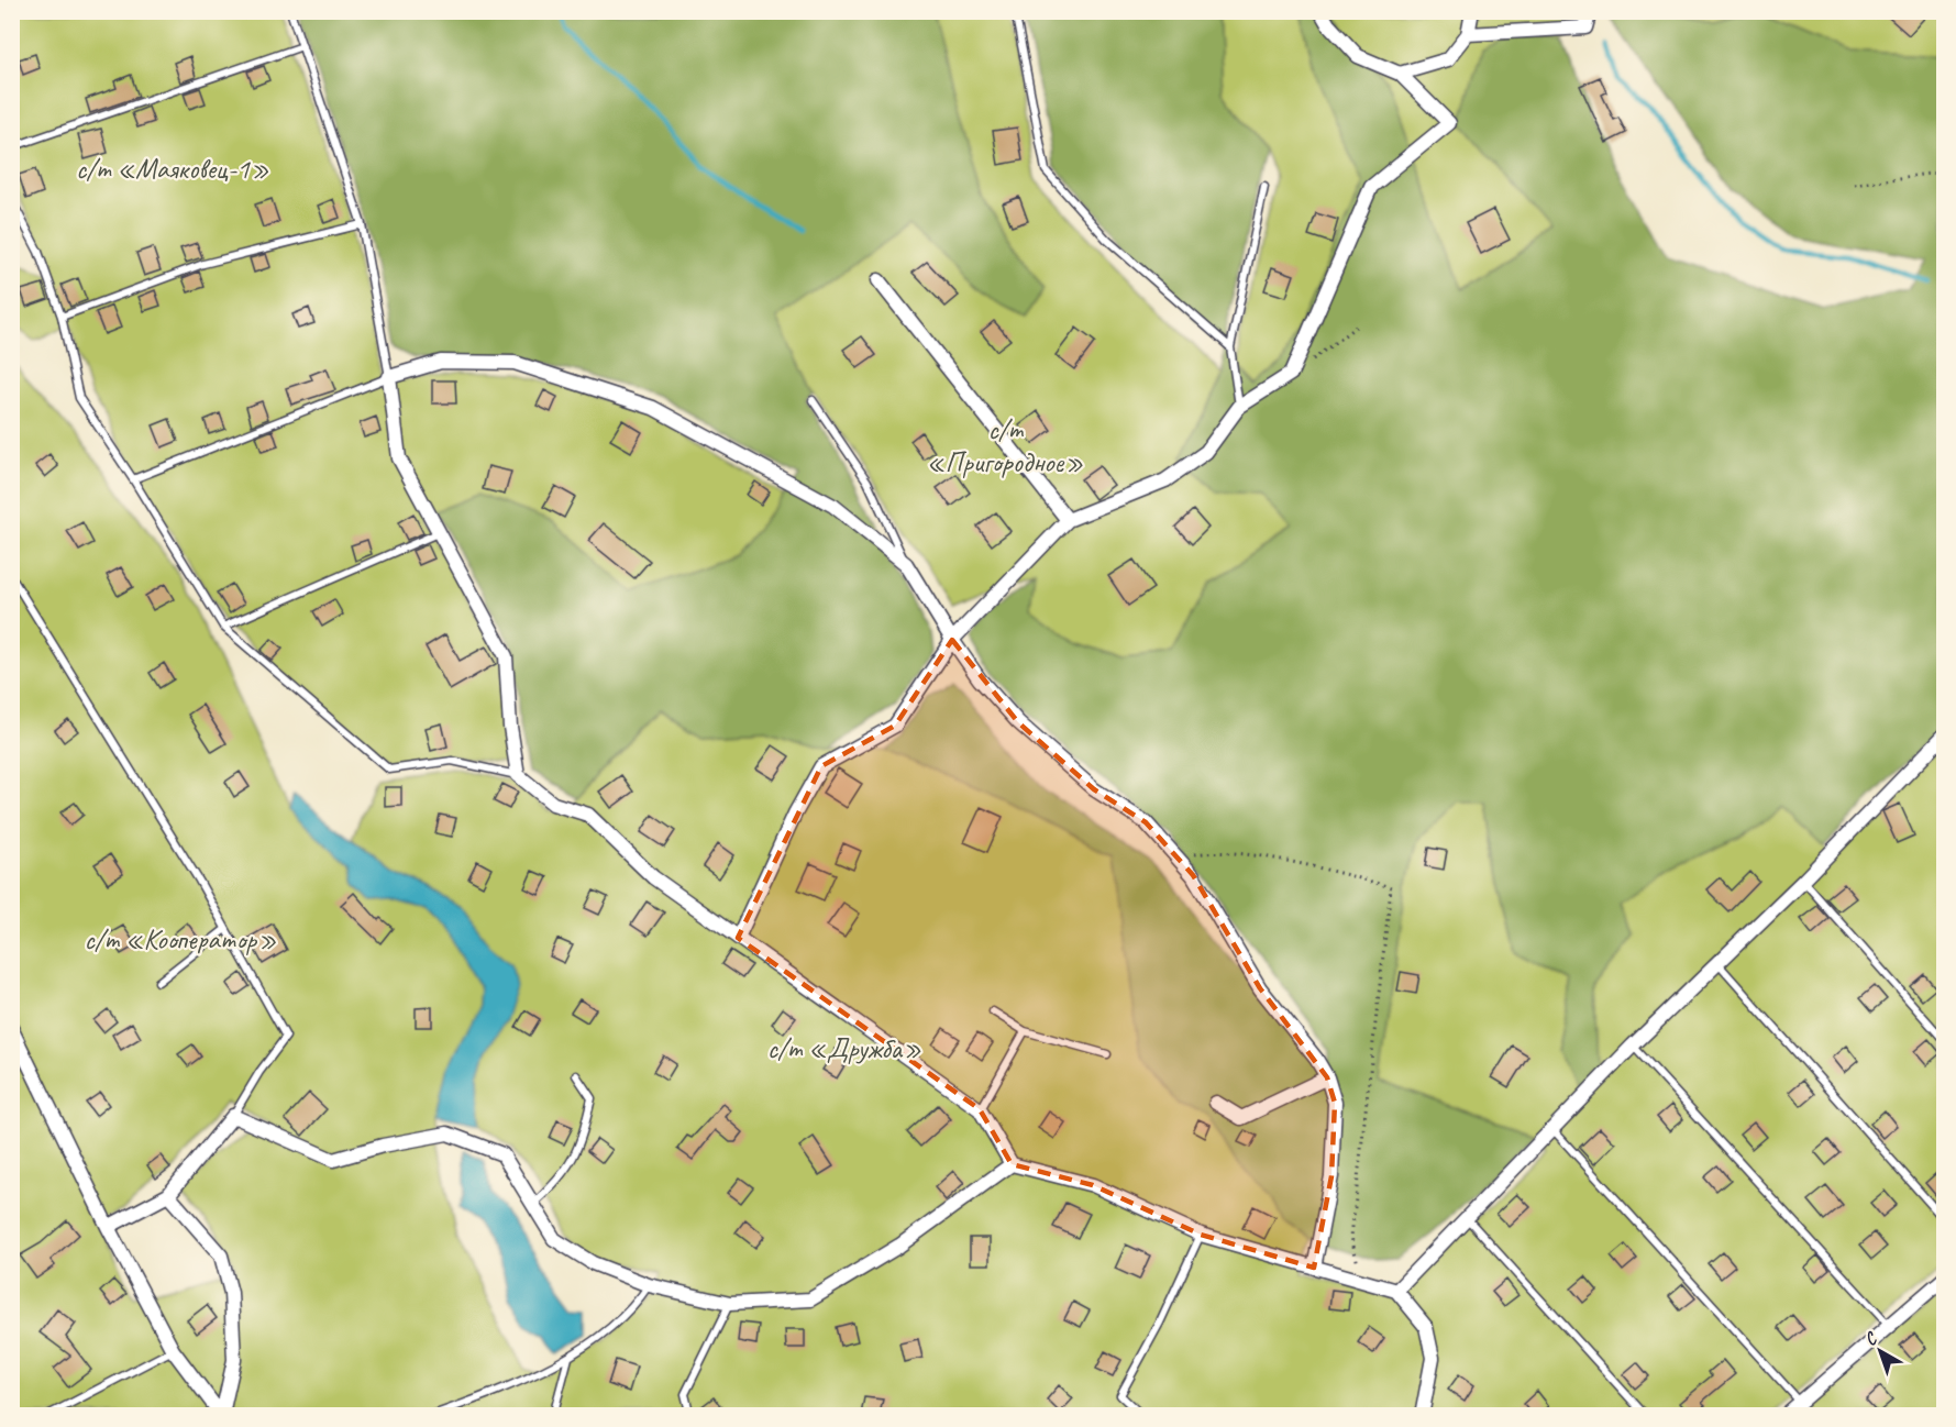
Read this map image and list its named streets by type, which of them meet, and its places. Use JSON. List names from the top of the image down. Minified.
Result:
{"parks":["с/т «Маяковец-1»","с/т «Пригородное»","с/т «Кооператор»","с/т «Дружба»"],"north":"top left"}
